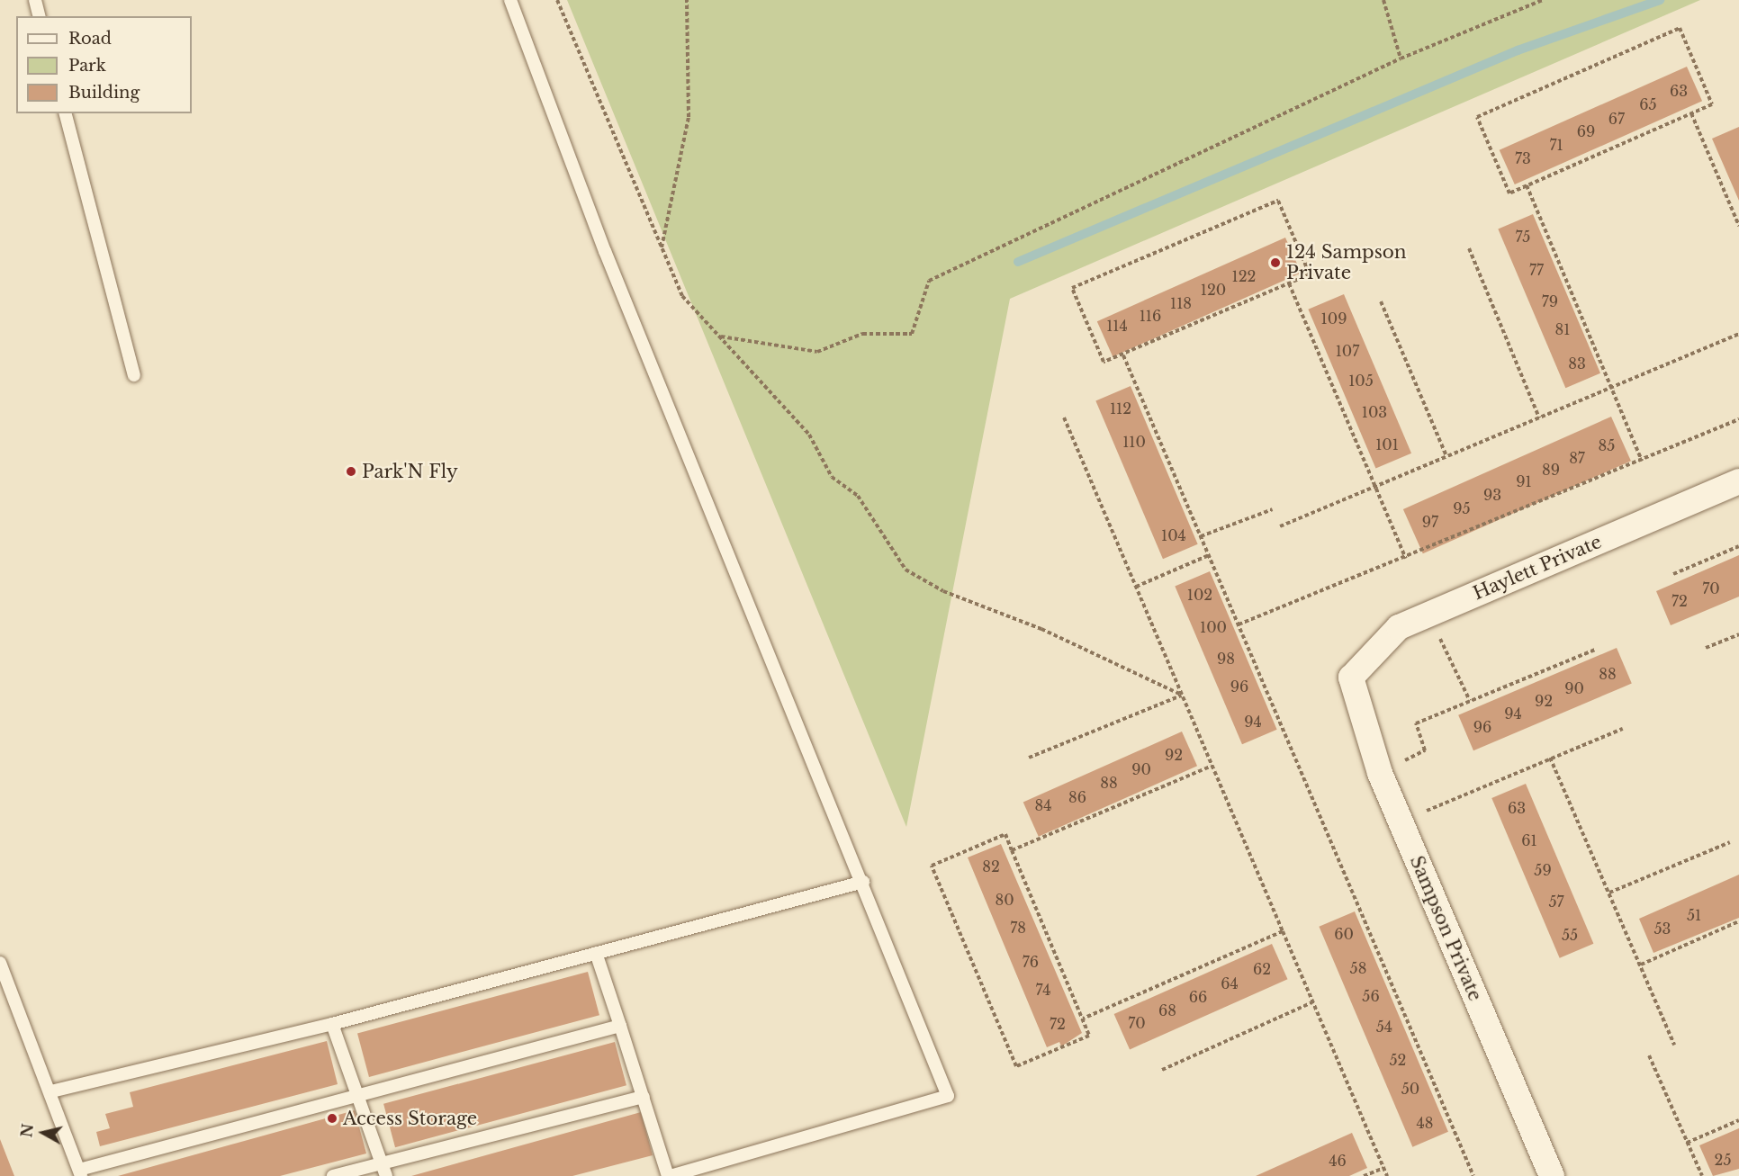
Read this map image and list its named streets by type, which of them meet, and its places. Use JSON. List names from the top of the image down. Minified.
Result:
{"streets":{"street":["Haylett Private","Sampson Private"]},"crossings":[["Haylett Private","Sampson Private"]],"places":["124 Sampson Private","Park'N Fly","Access Storage"],"house_numbers":["63","65","67","69","71","73","75","77","122","120","79","118","116","109","114","81","107","83","105","112","103","110","101","85","87","89","91","93","95","97","104","70","102","72","100","98","88","96","90","92","94","94","96","92","90","88","86","84","63","61","82","59","80","57","51","78","53","60","55","76","58","62","64","74","56","66","68","70","72","54","52","50","48","25","46"],"legend":["Road","Park","Building"],"north":"left"}
